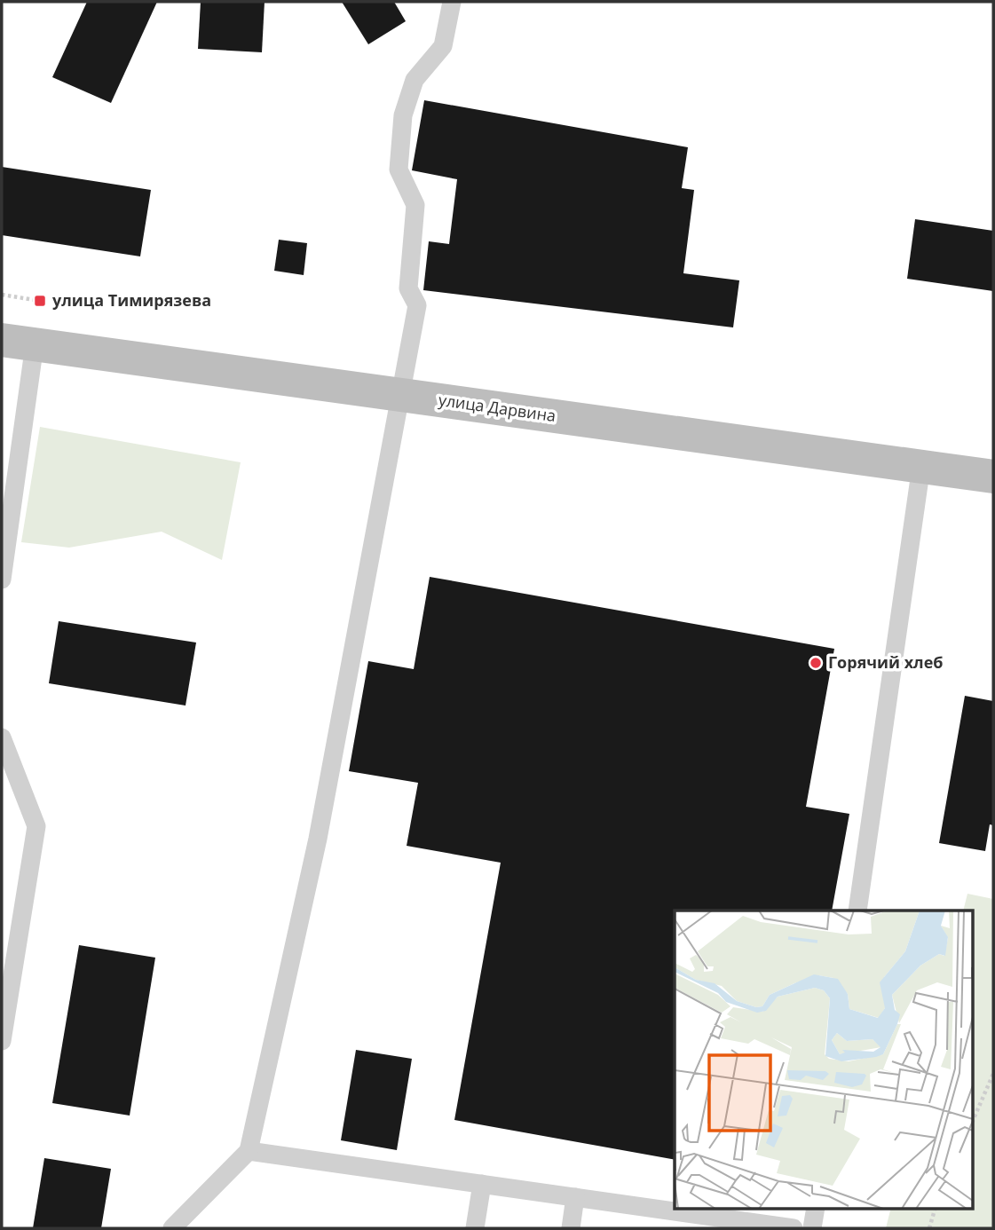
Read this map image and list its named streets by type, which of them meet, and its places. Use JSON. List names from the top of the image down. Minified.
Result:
{"streets":{"main road":["улица Дарвина"]},"places":{"transit":["улица Тимирязева"],"other":["Горячий хлеб"]}}
